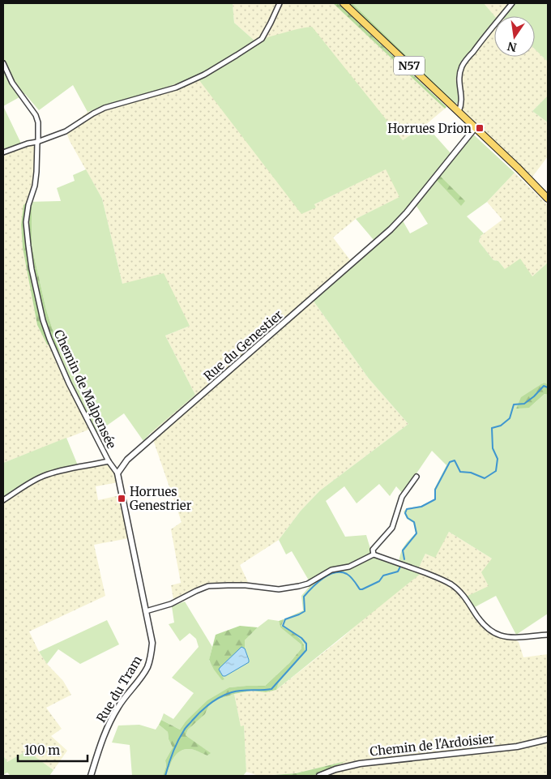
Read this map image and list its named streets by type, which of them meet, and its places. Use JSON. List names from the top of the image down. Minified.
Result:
{"streets":{"main road":["N57"],"street":["Rue du Genestier","Chemin de Malpensée","Rue du Tram","Chemin de l'Ardoisier"]},"crossings":[["N57","Rue du Genestier"],["Rue du Genestier","Chemin de Malpensée"]],"places":{"transit":["Horrues Drion","Horrues Genestrier"]},"scale_bar":"100 m","north":"bottom"}
